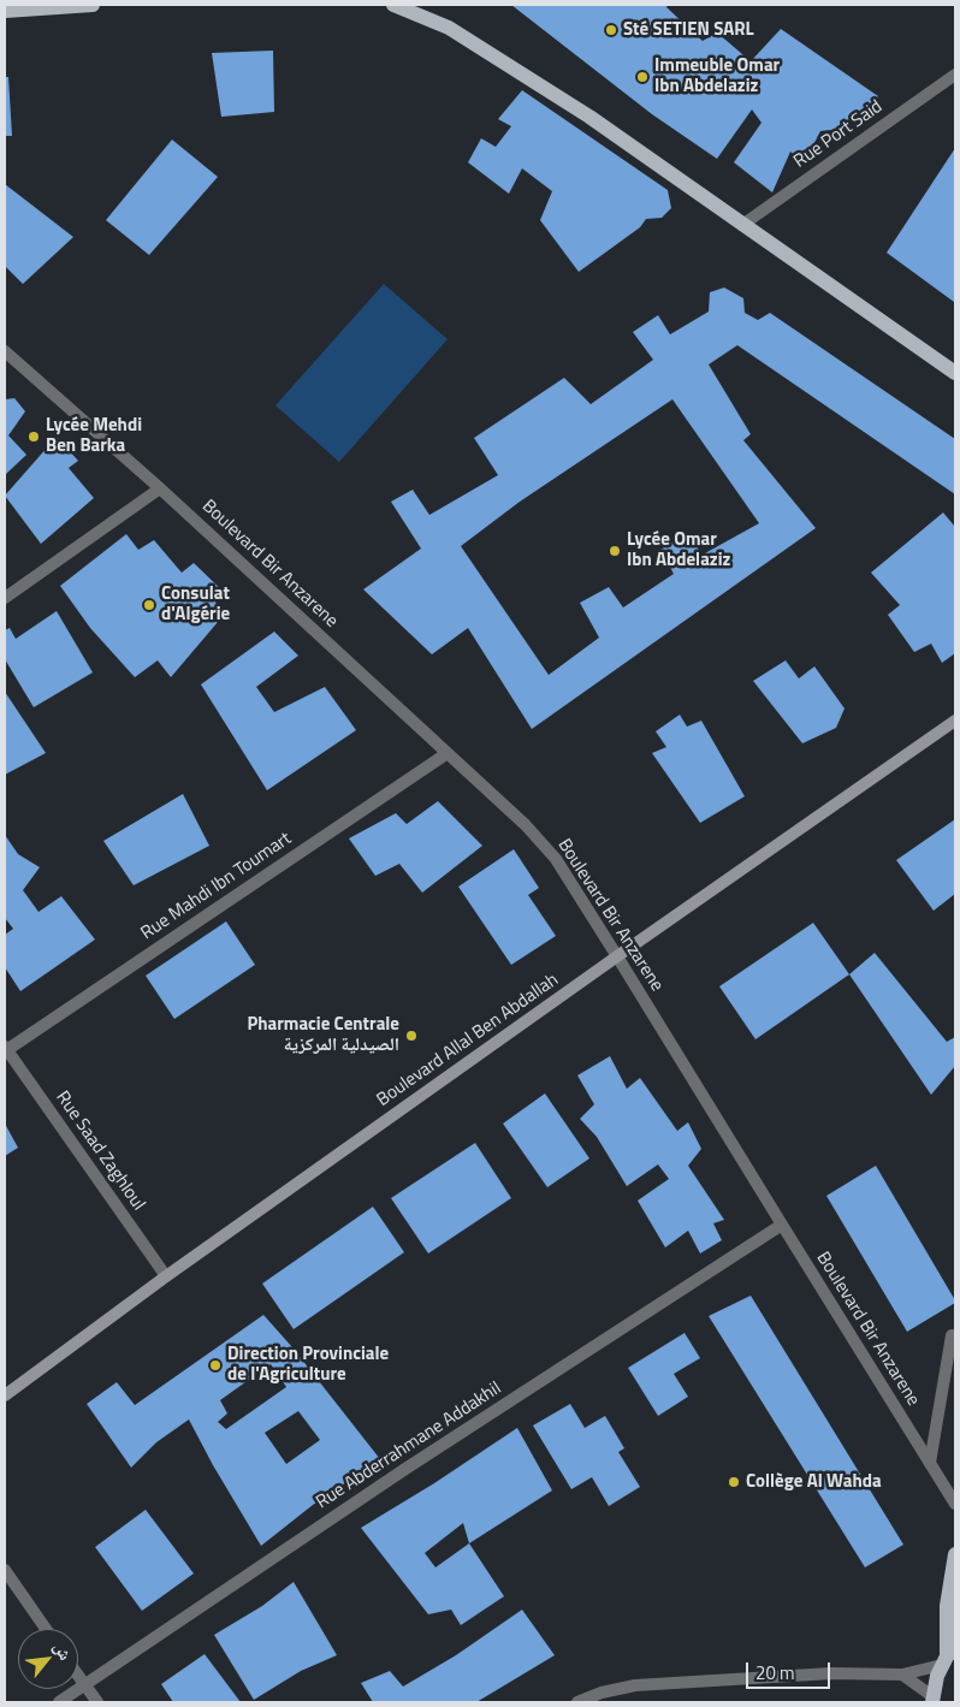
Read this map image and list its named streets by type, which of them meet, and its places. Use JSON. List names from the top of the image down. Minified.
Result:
{"streets":{"main road":["Boulevard Allal Ben Abdallah"],"street":["Rue Port Said","Boulevard Bir Anzarene","Rue Mahdi Ibn Toumart","Rue Saad Zaghloul","Rue Abderrahmane Addakhil"]},"crossings":[["Boulevard Bir Anzarene","Rue Mahdi Ibn Toumart"],["Boulevard Bir Anzarene","Boulevard Allal Ben Abdallah"],["Boulevard Bir Anzarene","Rue Abderrahmane Addakhil"],["Rue Mahdi Ibn Toumart","Rue Saad Zaghloul"],["Boulevard Allal Ben Abdallah","Rue Saad Zaghloul"]],"places":["Sté SETIEN SARL","Immeuble Omar Ibn Abdelaziz","Lycée Mehdi Ben Barka","Lycée Omar Ibn Abdelaziz","Consulat d'Algérie","Pharmacie Centrale الصيدلية المركزية","Direction Provinciale de l'Agriculture","Collège Al Wahda"],"scale_bar":"20 m","north":"top right"}
